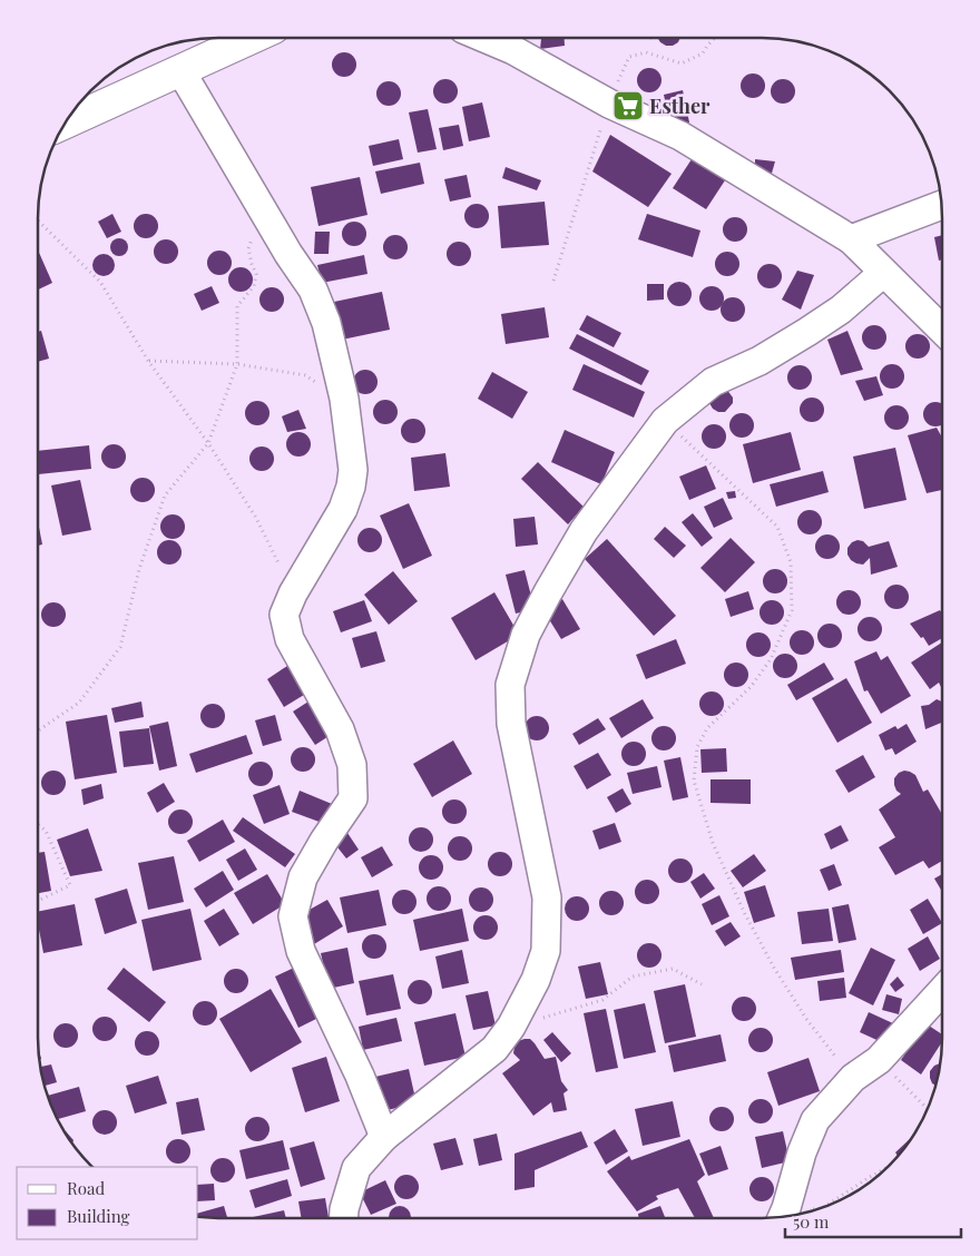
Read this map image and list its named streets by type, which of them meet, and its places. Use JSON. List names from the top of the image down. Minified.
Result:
{"places":{"supermarket":["Esther"]},"legend":["Road","Building"],"scale_bar":"50 m"}
